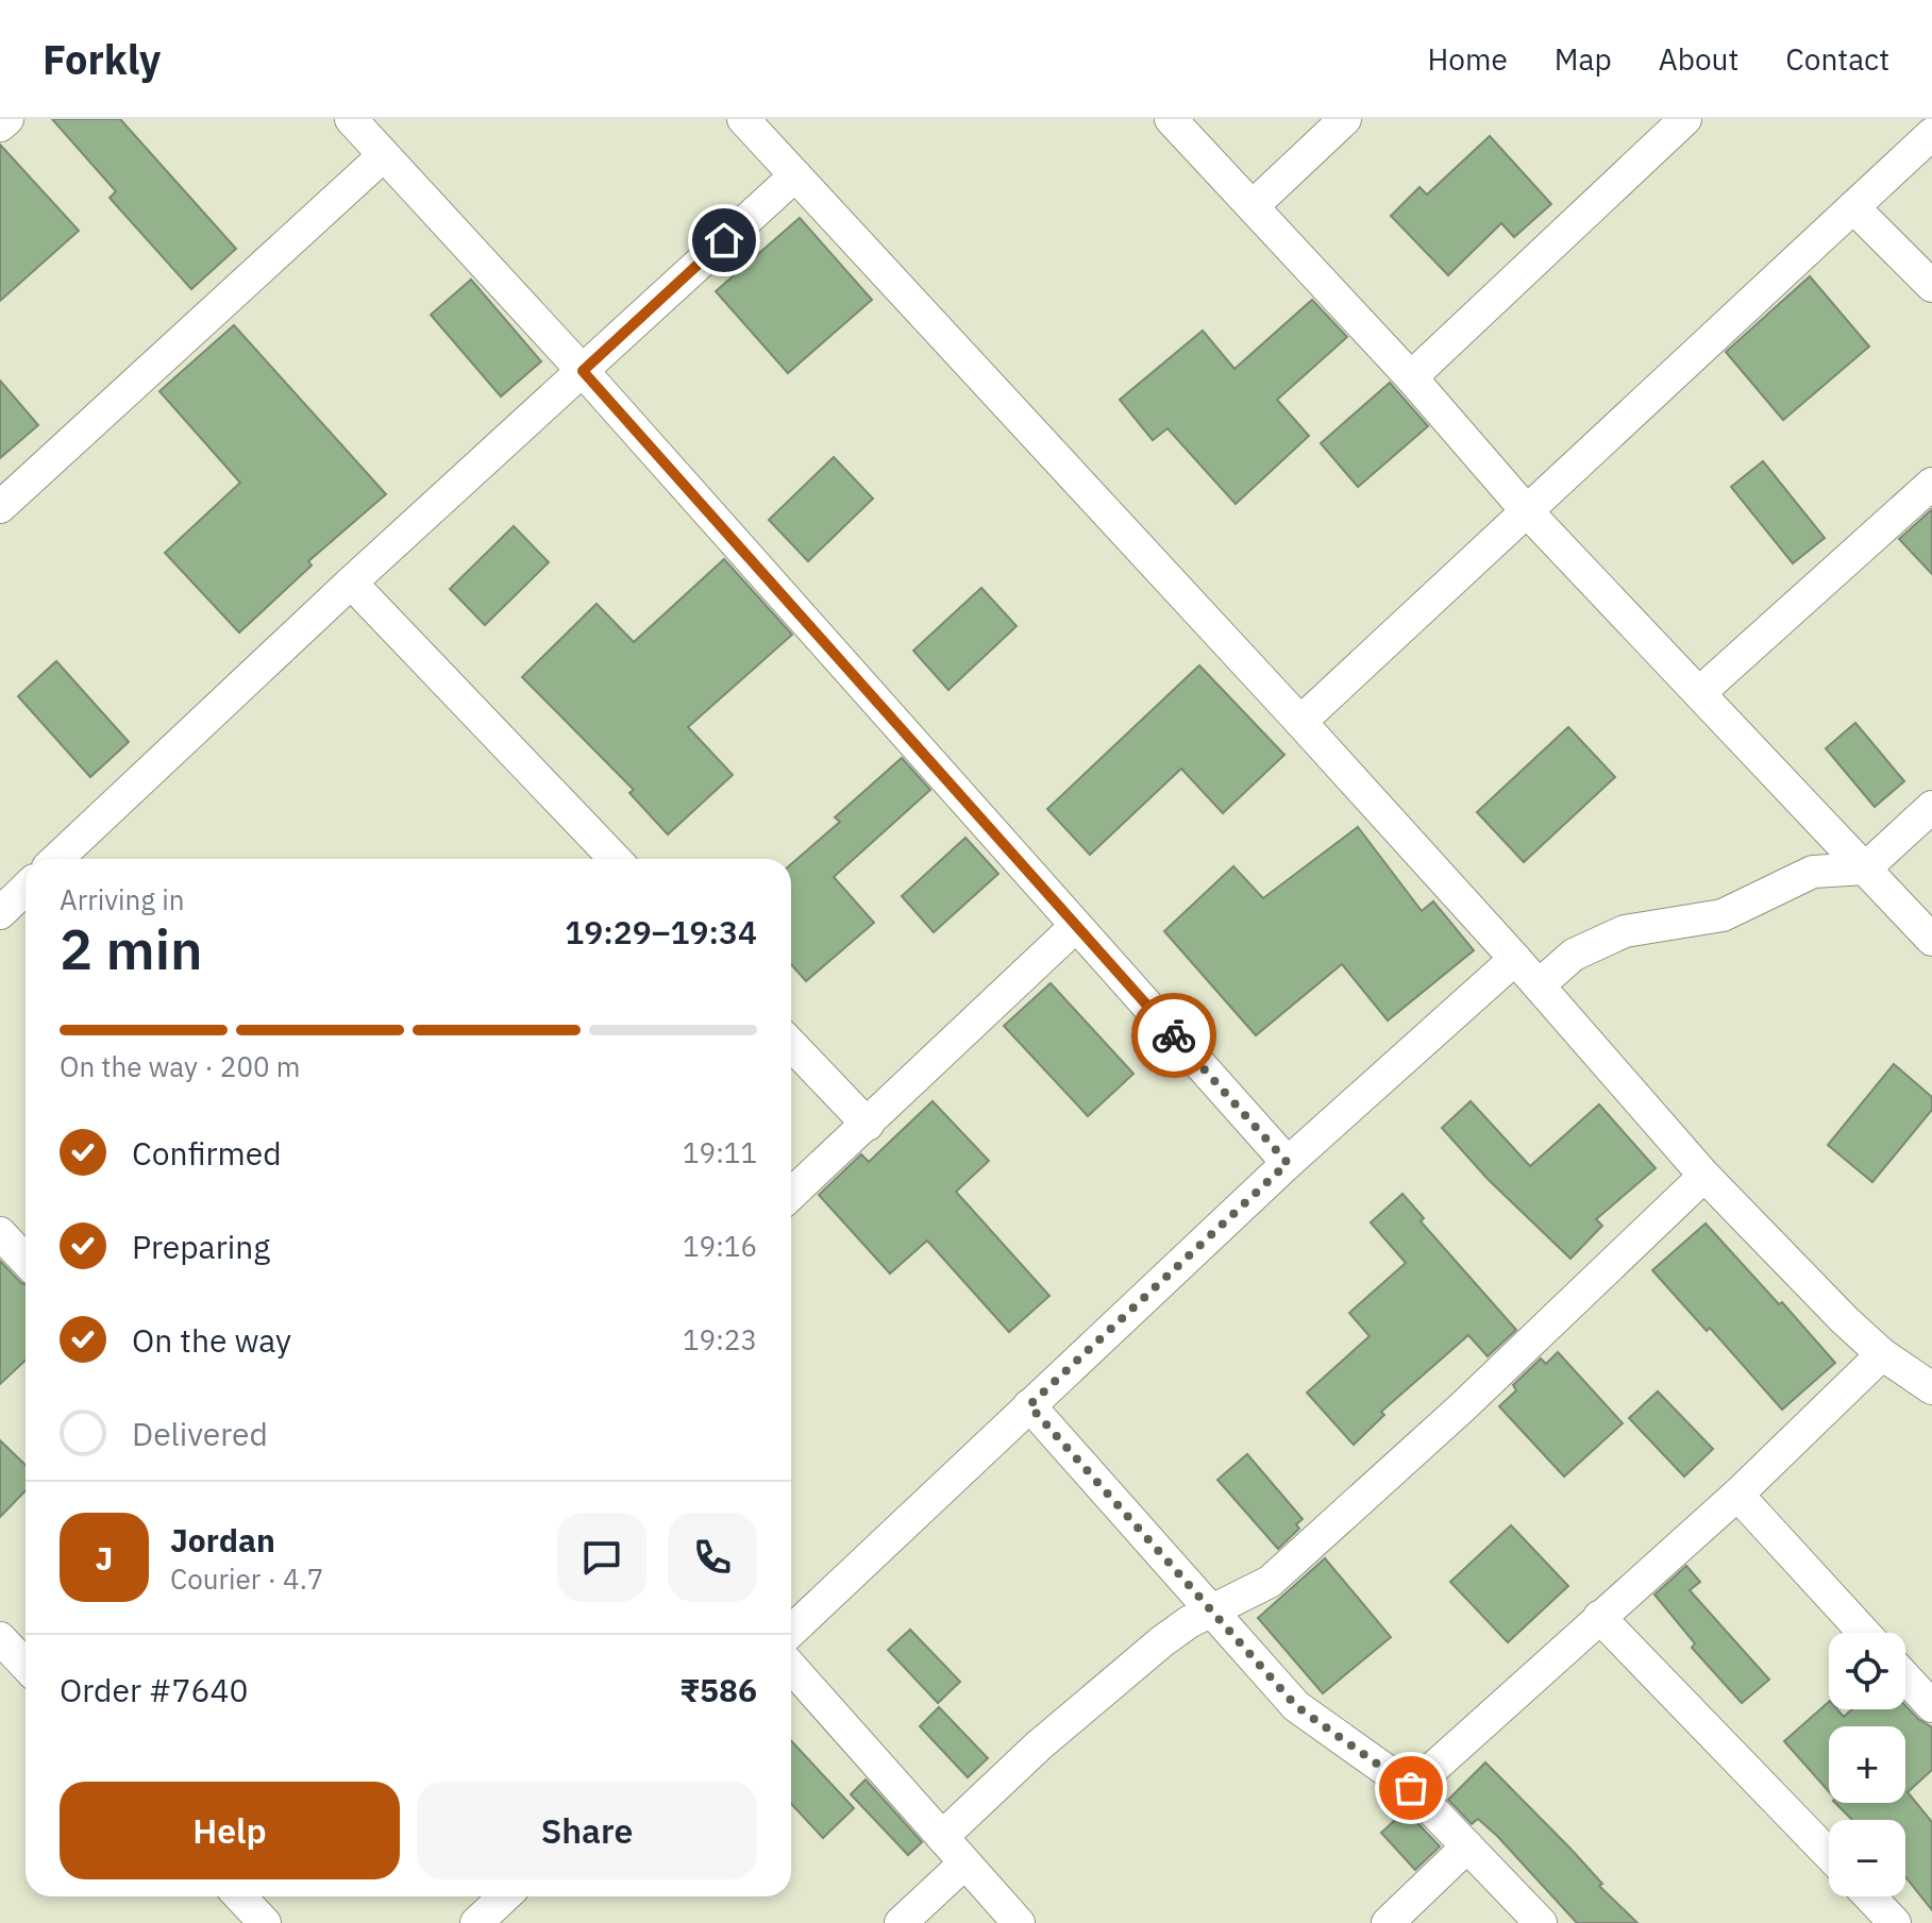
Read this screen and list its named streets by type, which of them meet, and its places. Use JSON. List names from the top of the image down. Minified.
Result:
{"page":{"header":"Forkly","nav":["Home","Map","About","Contact"],"heading":["2 min","Arriving in","19:29–19:34"],"panel":["Jordan","Courier · 4.7","Order #7640","₹586"],"bar":"On the way · 200 m","list":[["Confirmed","19:11"],["Preparing","19:16"],["On the way","19:23"],"Delivered"],"round":"J","map_buttons":["+","−"],"buttons":["Help","Share"]}}
